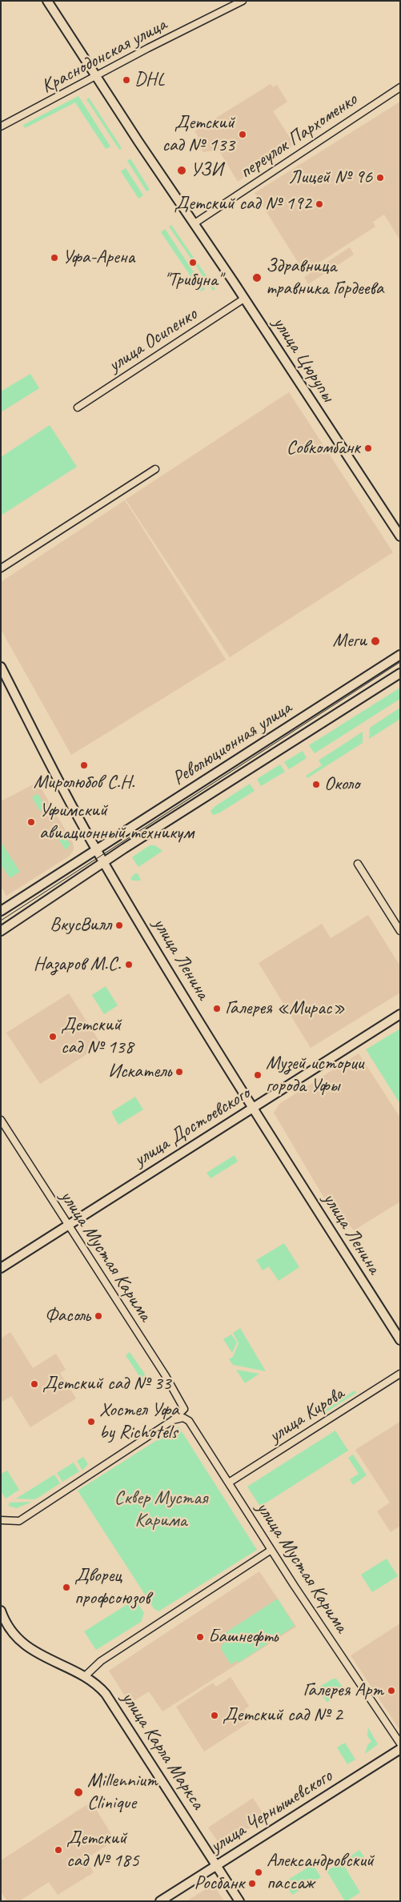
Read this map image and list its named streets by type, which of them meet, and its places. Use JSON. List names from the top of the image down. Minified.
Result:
{"streets":{"main road":["улица Цюрупы","Революционная улица","улица Ленина","улица Достоевского","улица Карла Маркса","улица Чернышевского"],"street":["Краснодонская улица","переулок Пархоменко","улица Осипенко","улица Мустая Карима","улица Кирова"]},"crossings":[["Краснодонская улица","улица Цюрупы"],["переулок Пархоменко","улица Цюрупы"],["улица Осипенко","улица Цюрупы"],["Революционная улица","улица Ленина"],["улица Ленина","улица Достоевского"],["улица Достоевского","улица Мустая Карима"],["улица Мустая Карима","улица Кирова"],["улица Карла Маркса","улица Чернышевского"]],"parks":["Сквер Мустая Карима"],"places":["DHL","Детский сад № 133","УЗИ","Лицей № 96","Детский сад № 192","Уфа-Арена","\"Трибуна\"","Здравница травника Гордеева","Совкомбанк","Меги","Миролюбов С.Н.","Около","Уфимский авиационный техникум","ВкусВилл","Назаров М.С.","Галерея «Мирас»","Детский сад № 138","Искатель","Музей истории города Уфы","Фасоль","Детский сад № 33","Хостел Уфа by Richotels","Дворец профсоюзов","Башнефть","Галерея Арт","Детский сад № 2","Millennium Clinique","Детский сад № 185","Александровский пассаж","Росбанк"]}
